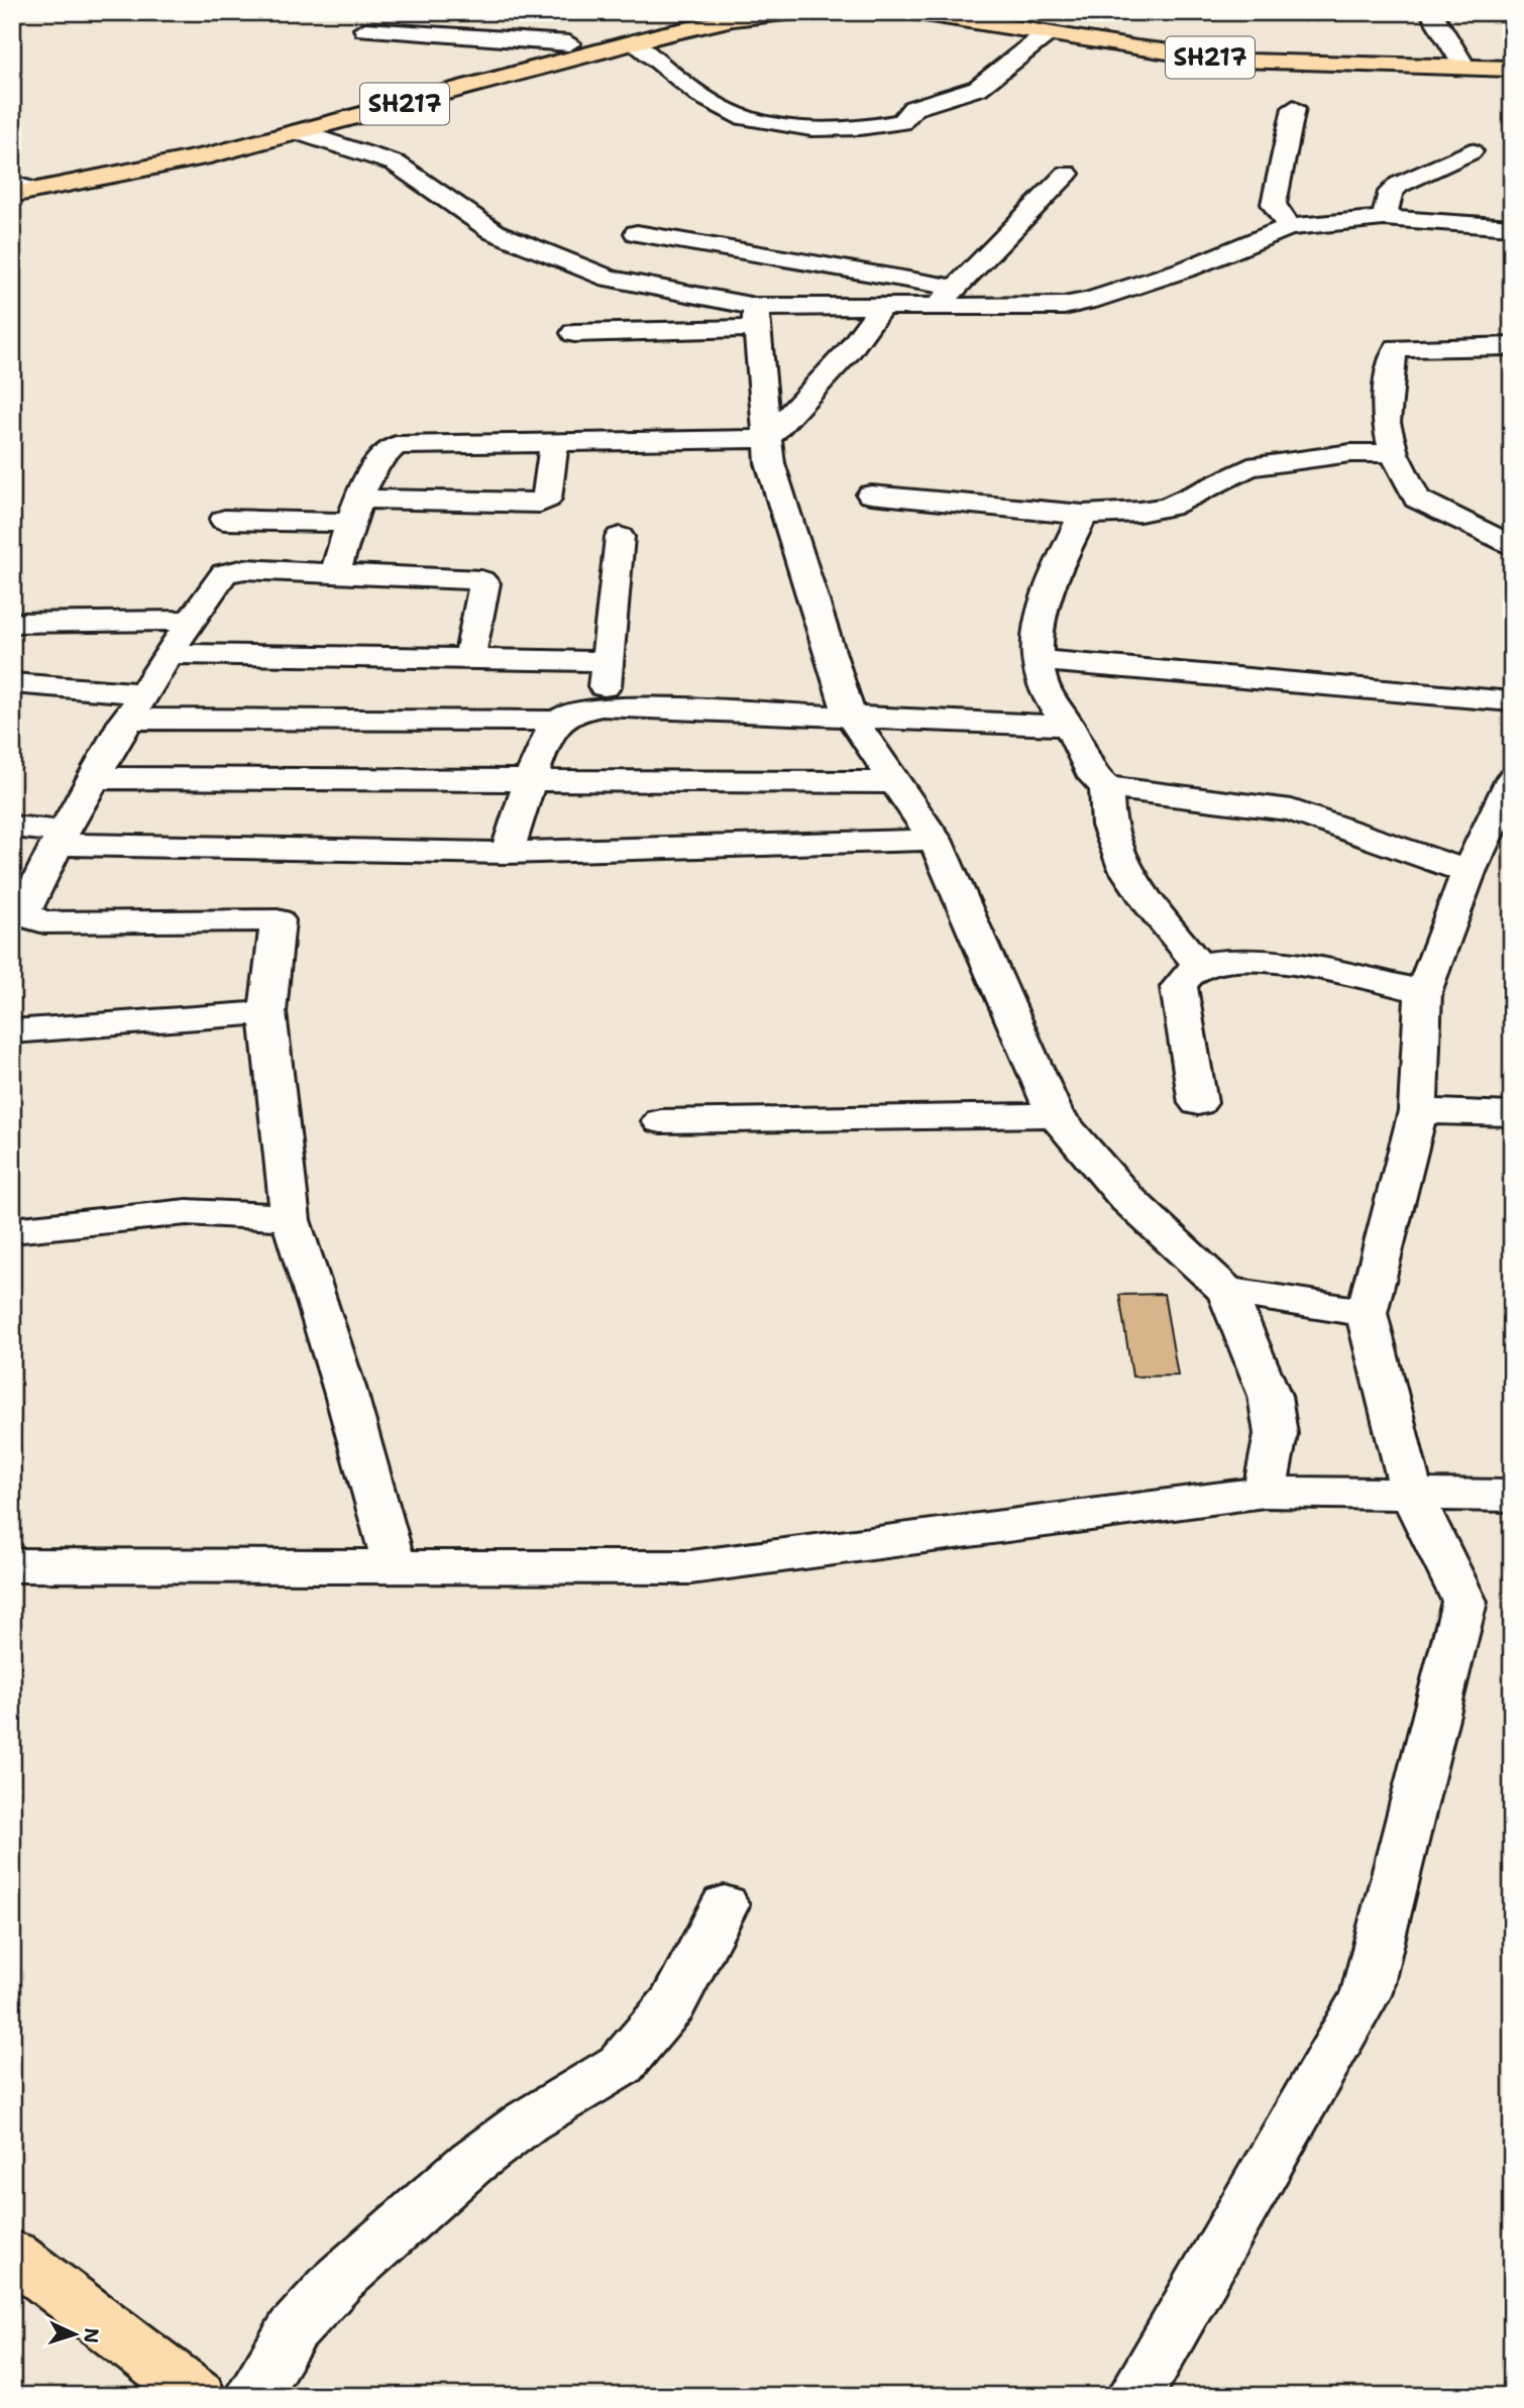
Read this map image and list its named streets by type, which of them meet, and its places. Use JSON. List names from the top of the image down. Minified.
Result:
{"streets":{"main road":["SH217"]},"north":"right"}
